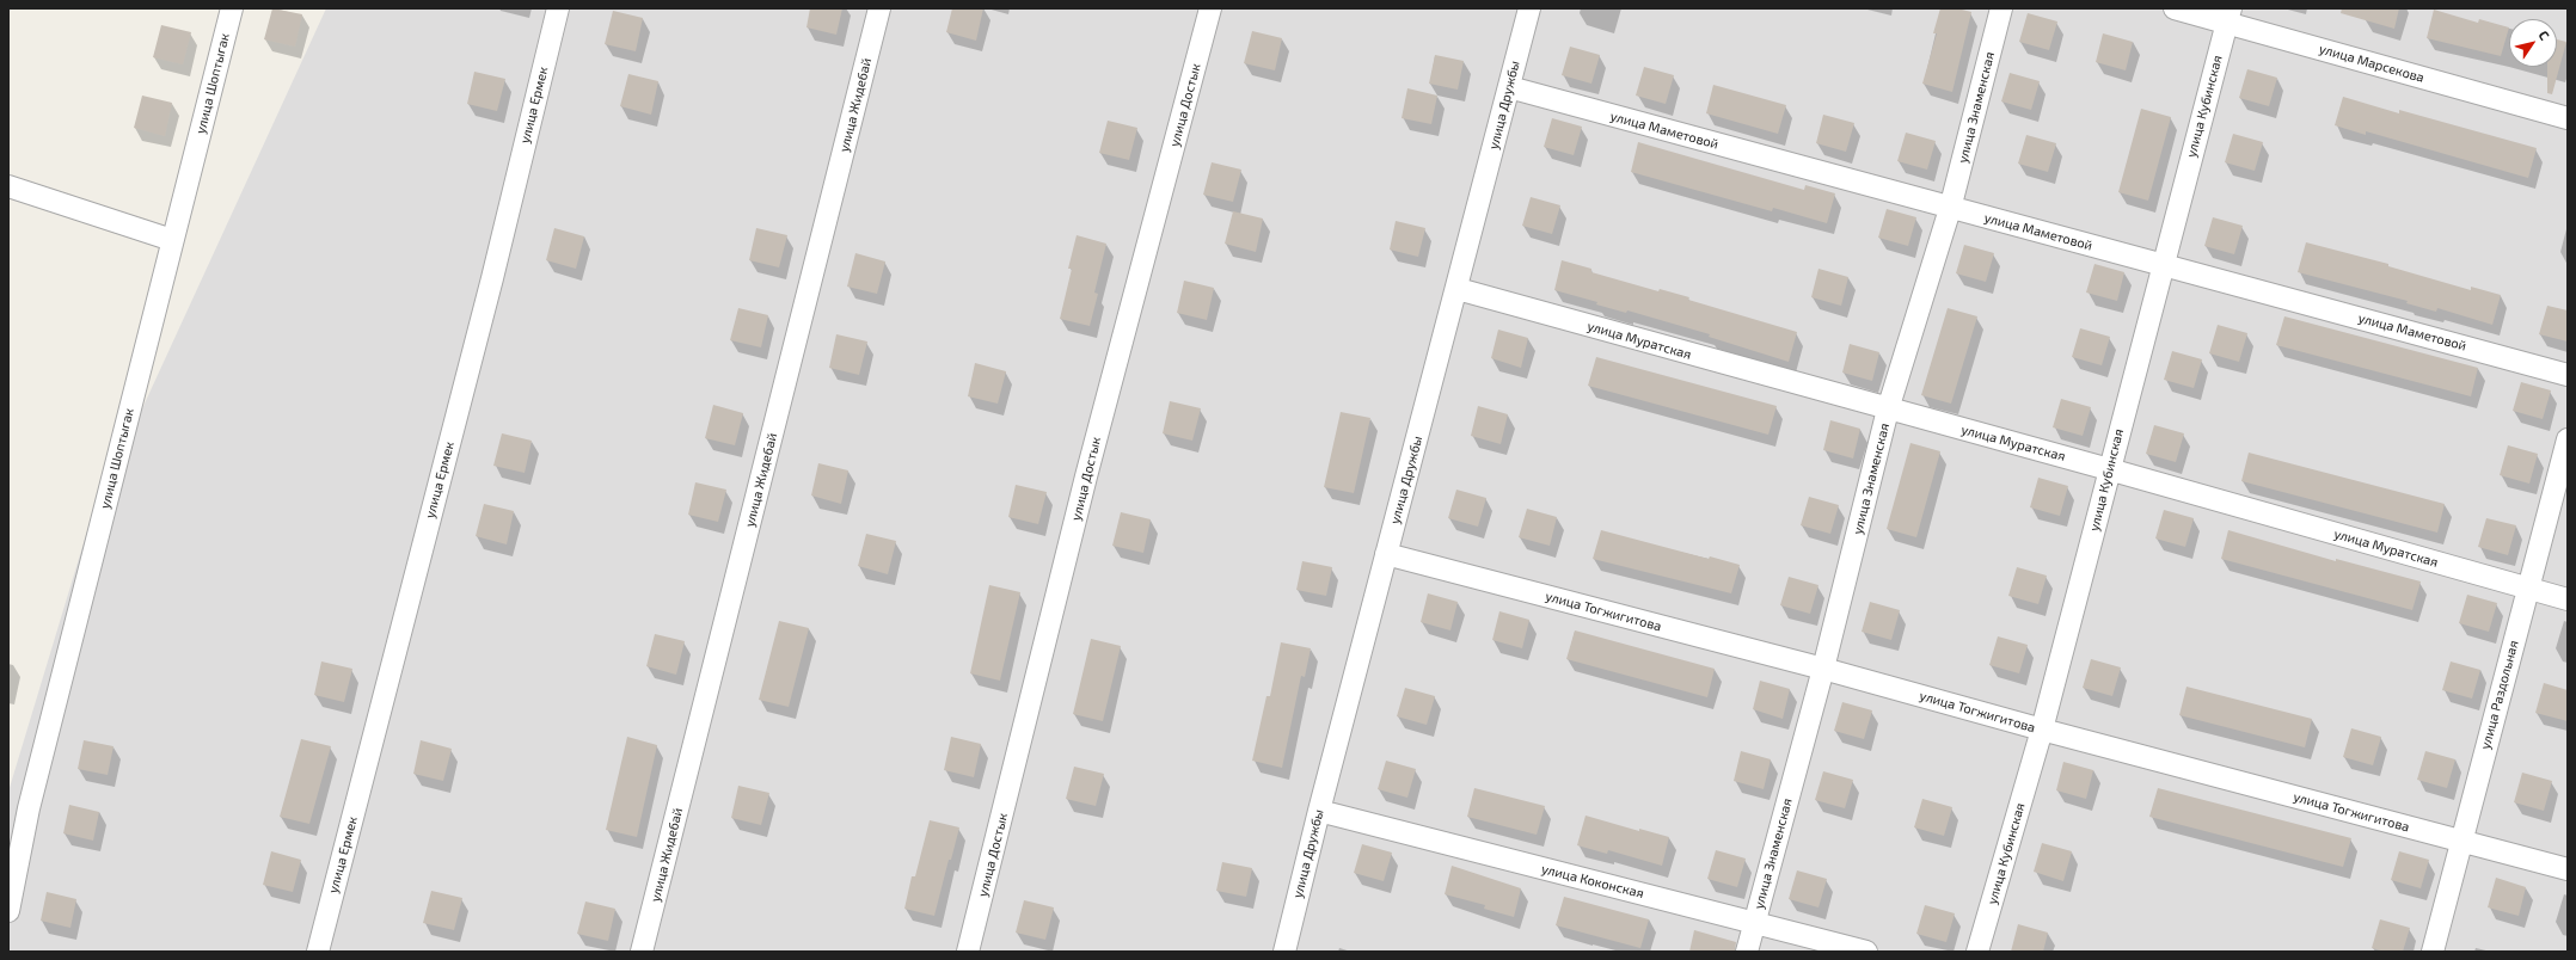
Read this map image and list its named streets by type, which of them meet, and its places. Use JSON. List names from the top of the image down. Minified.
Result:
{"streets":{"street":["улица Марсекова","улица Шоптыгак","улица Ермек","улица Жидебай","улица Достык","улица Дружбы","улица Кубинская","улица Знаменская","улица Маметовой","улица Муратская","улица Тогжигитова","улица Раздольная","улица Коконская"]},"crossings":[["улица Марсекова","улица Кубинская"],["улица Дружбы","улица Маметовой"],["улица Дружбы","улица Муратская"],["улица Дружбы","улица Тогжигитова"],["улица Дружбы","улица Коконская"],["улица Кубинская","улица Маметовой"],["улица Кубинская","улица Муратская"],["улица Кубинская","улица Тогжигитова"],["улица Знаменская","улица Маметовой"],["улица Знаменская","улица Муратская"],["улица Знаменская","улица Тогжигитова"],["улица Знаменская","улица Коконская"],["улица Муратская","улица Раздольная"],["улица Тогжигитова","улица Раздольная"]],"north":"top right"}
